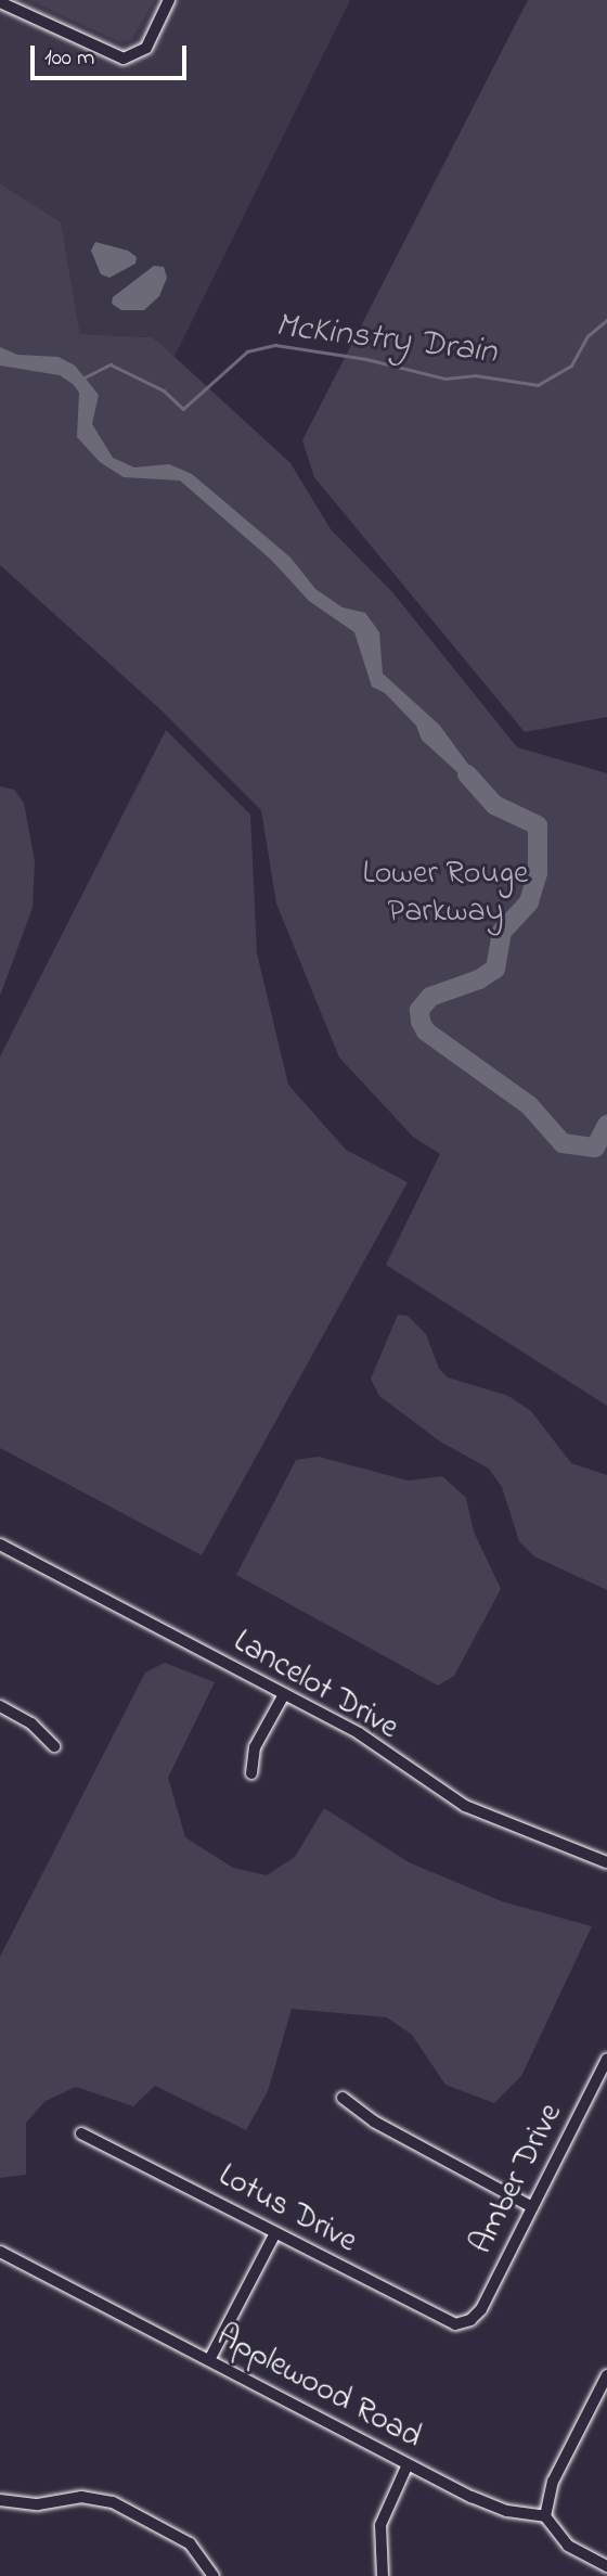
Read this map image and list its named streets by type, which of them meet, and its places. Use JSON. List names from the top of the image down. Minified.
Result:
{"streets":{"street":["Lancelot Drive","Amber Drive","Lotus Drive","Applewood Road"]},"crossings":[["Amber Drive","Lotus Drive"]],"water":["McKinstry Drain"],"parks":["Lower Rouge Parkway"],"scale_bar":"100 m"}
